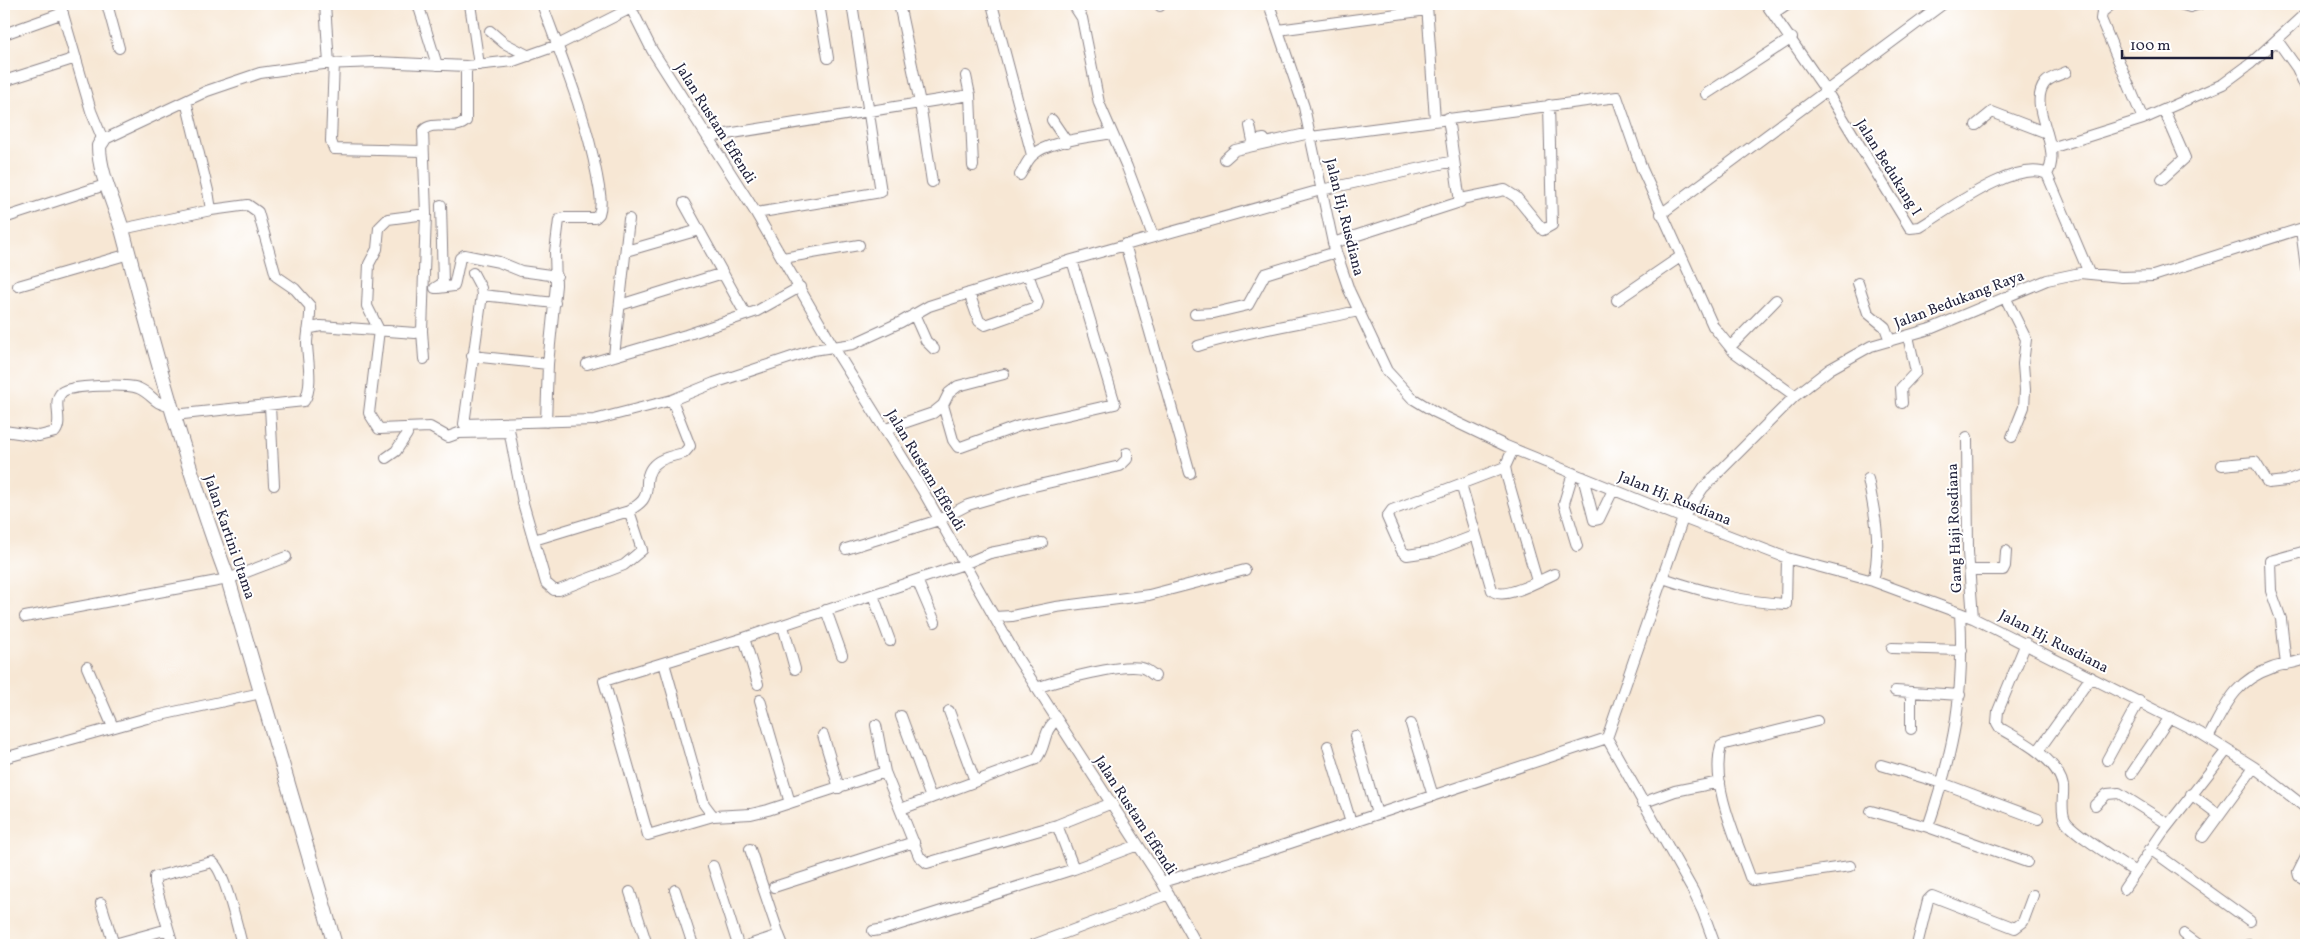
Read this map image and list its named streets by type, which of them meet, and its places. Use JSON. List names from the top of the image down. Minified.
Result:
{"streets":{"street":["Jalan Rustam Effendi","Jalan Bedukang I","Jalan Hj. Rusdiana","Jalan Bedukang Raya","Gang Haji Rosdiana","Jalan Kartini Utama"]},"crossings":[["Jalan Hj. Rusdiana","Jalan Bedukang Raya"],["Jalan Hj. Rusdiana","Gang Haji Rosdiana"]],"scale_bar":"100 m"}
